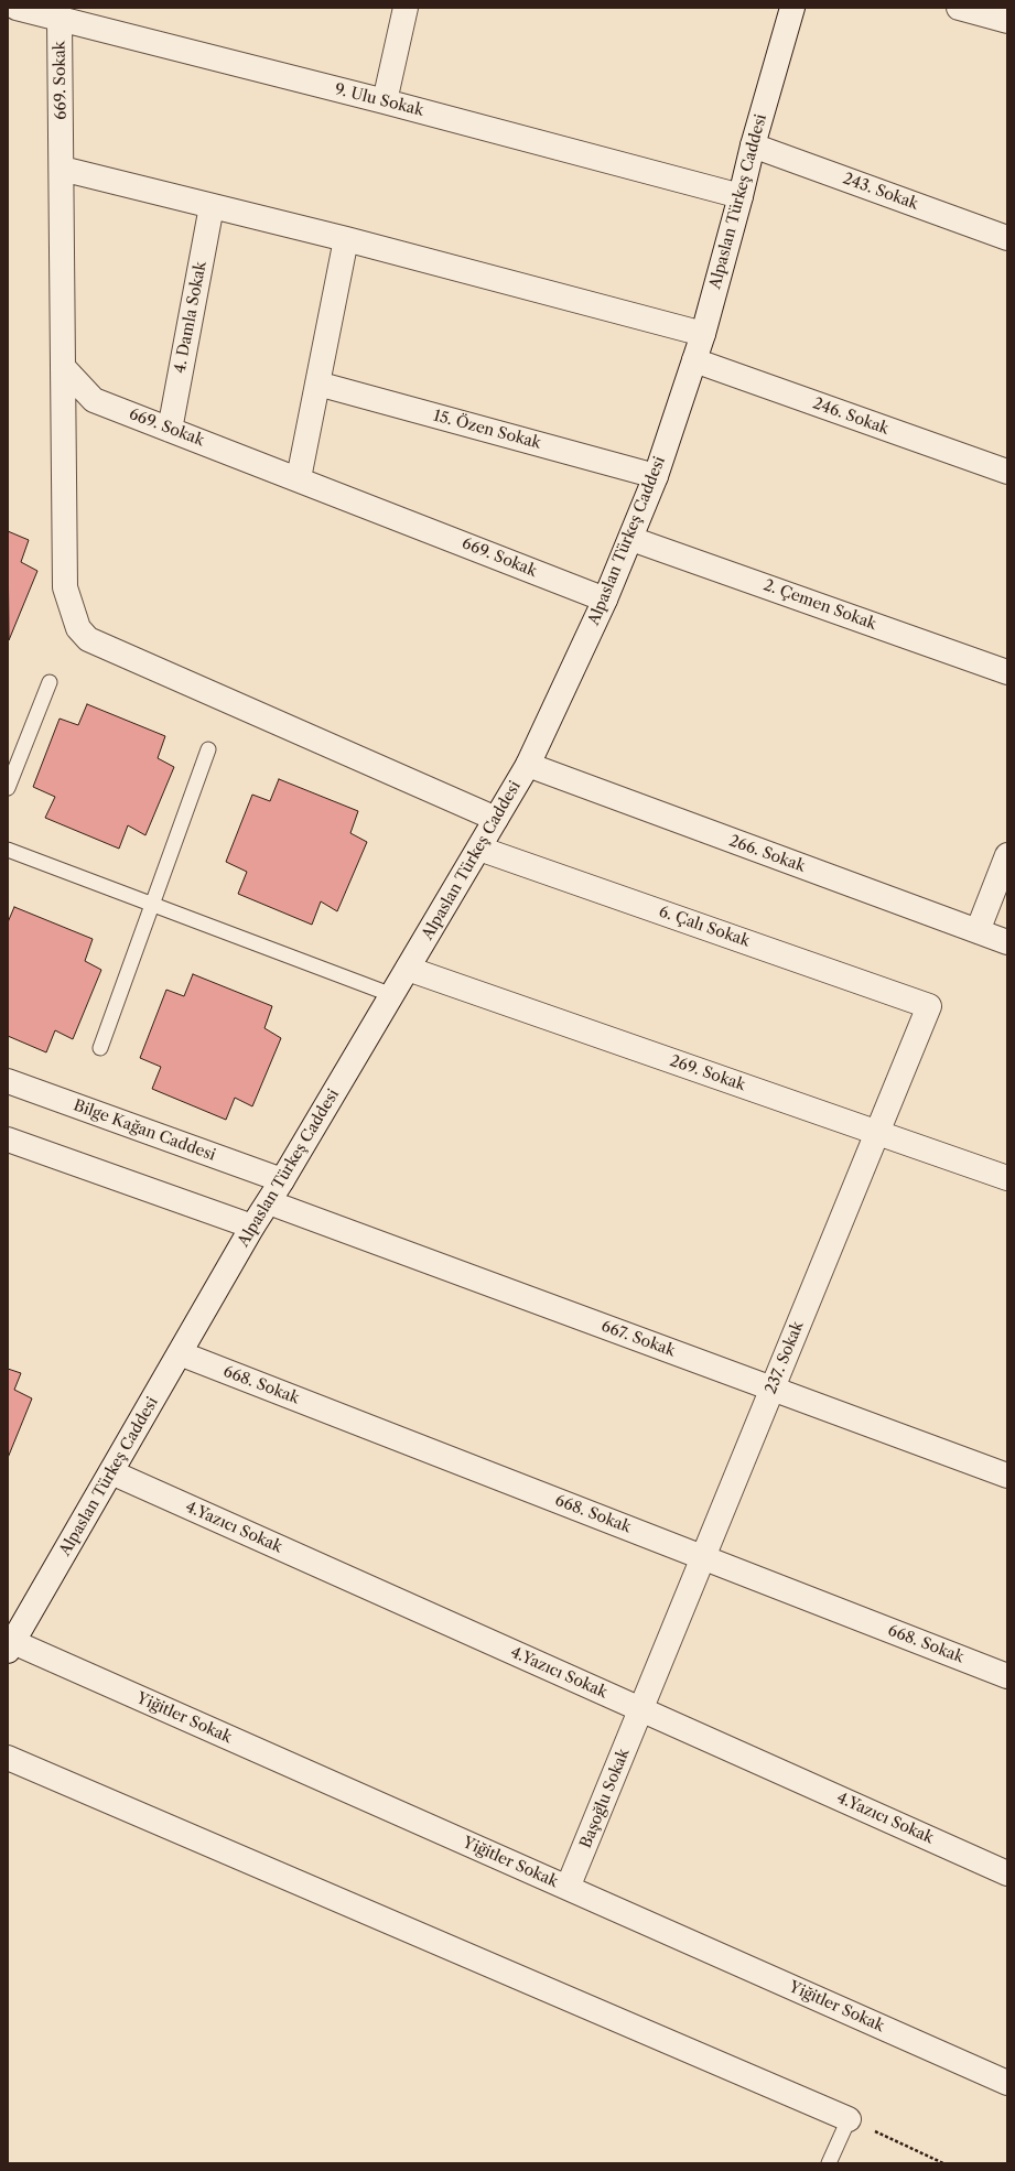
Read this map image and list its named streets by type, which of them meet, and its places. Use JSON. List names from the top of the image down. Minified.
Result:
{"streets":{"street":["669. Sokak","9. Ulu Sokak","243. Sokak","Alpaslan Türkeş Caddesi","4. Damla Sokak","246. Sokak","15. Özen Sokak","2. Çemen Sokak","266. Sokak","6. Çalı Sokak","269. Sokak","Bilge Kağan Caddesi","667. Sokak","237. Sokak","668. Sokak","4.Yazıcı Sokak","Yiğitler Sokak","Başoğlu Sokak"]},"crossings":[["669. Sokak","9. Ulu Sokak"],["669. Sokak","Alpaslan Türkeş Caddesi"],["669. Sokak","4. Damla Sokak"],["9. Ulu Sokak","Alpaslan Türkeş Caddesi"],["243. Sokak","Alpaslan Türkeş Caddesi"],["Alpaslan Türkeş Caddesi","246. Sokak"],["Alpaslan Türkeş Caddesi","15. Özen Sokak"],["Alpaslan Türkeş Caddesi","2. Çemen Sokak"],["Alpaslan Türkeş Caddesi","266. Sokak"],["Alpaslan Türkeş Caddesi","6. Çalı Sokak"],["Alpaslan Türkeş Caddesi","269. Sokak"],["Alpaslan Türkeş Caddesi","Bilge Kağan Caddesi"],["Alpaslan Türkeş Caddesi","667. Sokak"],["Alpaslan Türkeş Caddesi","668. Sokak"],["Alpaslan Türkeş Caddesi","4.Yazıcı Sokak"],["Alpaslan Türkeş Caddesi","Yiğitler Sokak"],["6. Çalı Sokak","237. Sokak"],["269. Sokak","237. Sokak"],["667. Sokak","237. Sokak"],["237. Sokak","668. Sokak"],["237. Sokak","4.Yazıcı Sokak"],["237. Sokak","Başoğlu Sokak"],["4.Yazıcı Sokak","Başoğlu Sokak"],["Yiğitler Sokak","Başoğlu Sokak"]]}
